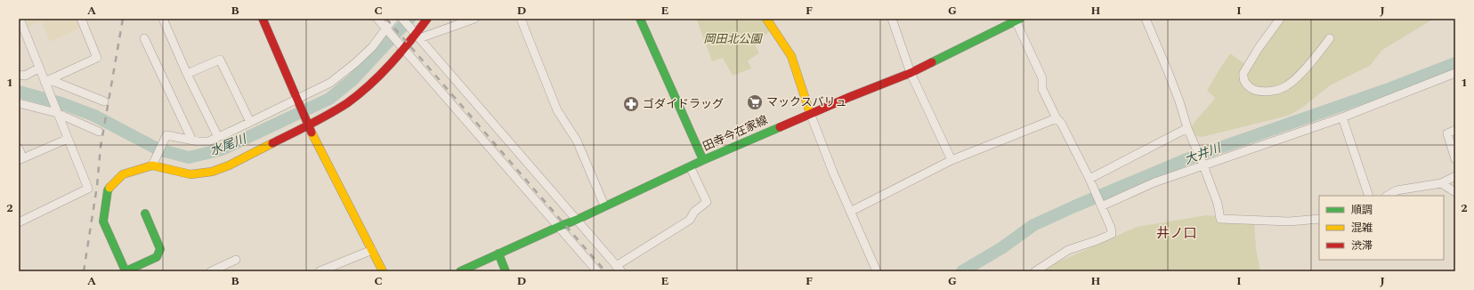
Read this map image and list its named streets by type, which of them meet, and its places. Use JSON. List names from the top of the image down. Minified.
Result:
{"streets":{"street":["田寺今在家線"]},"districts":["井ノ口"],"water":["水尾川","大井川"],"parks":["岡田北公園"],"places":{"supermarket":["マックスバリュ"],"pharmacy":["ゴダイドラッグ"]},"legend":["順調","混雑","渋滞"],"grid":{"columns":["A","B","C","D","E","F","G","H","I","J"],"rows":["1","2"]}}
